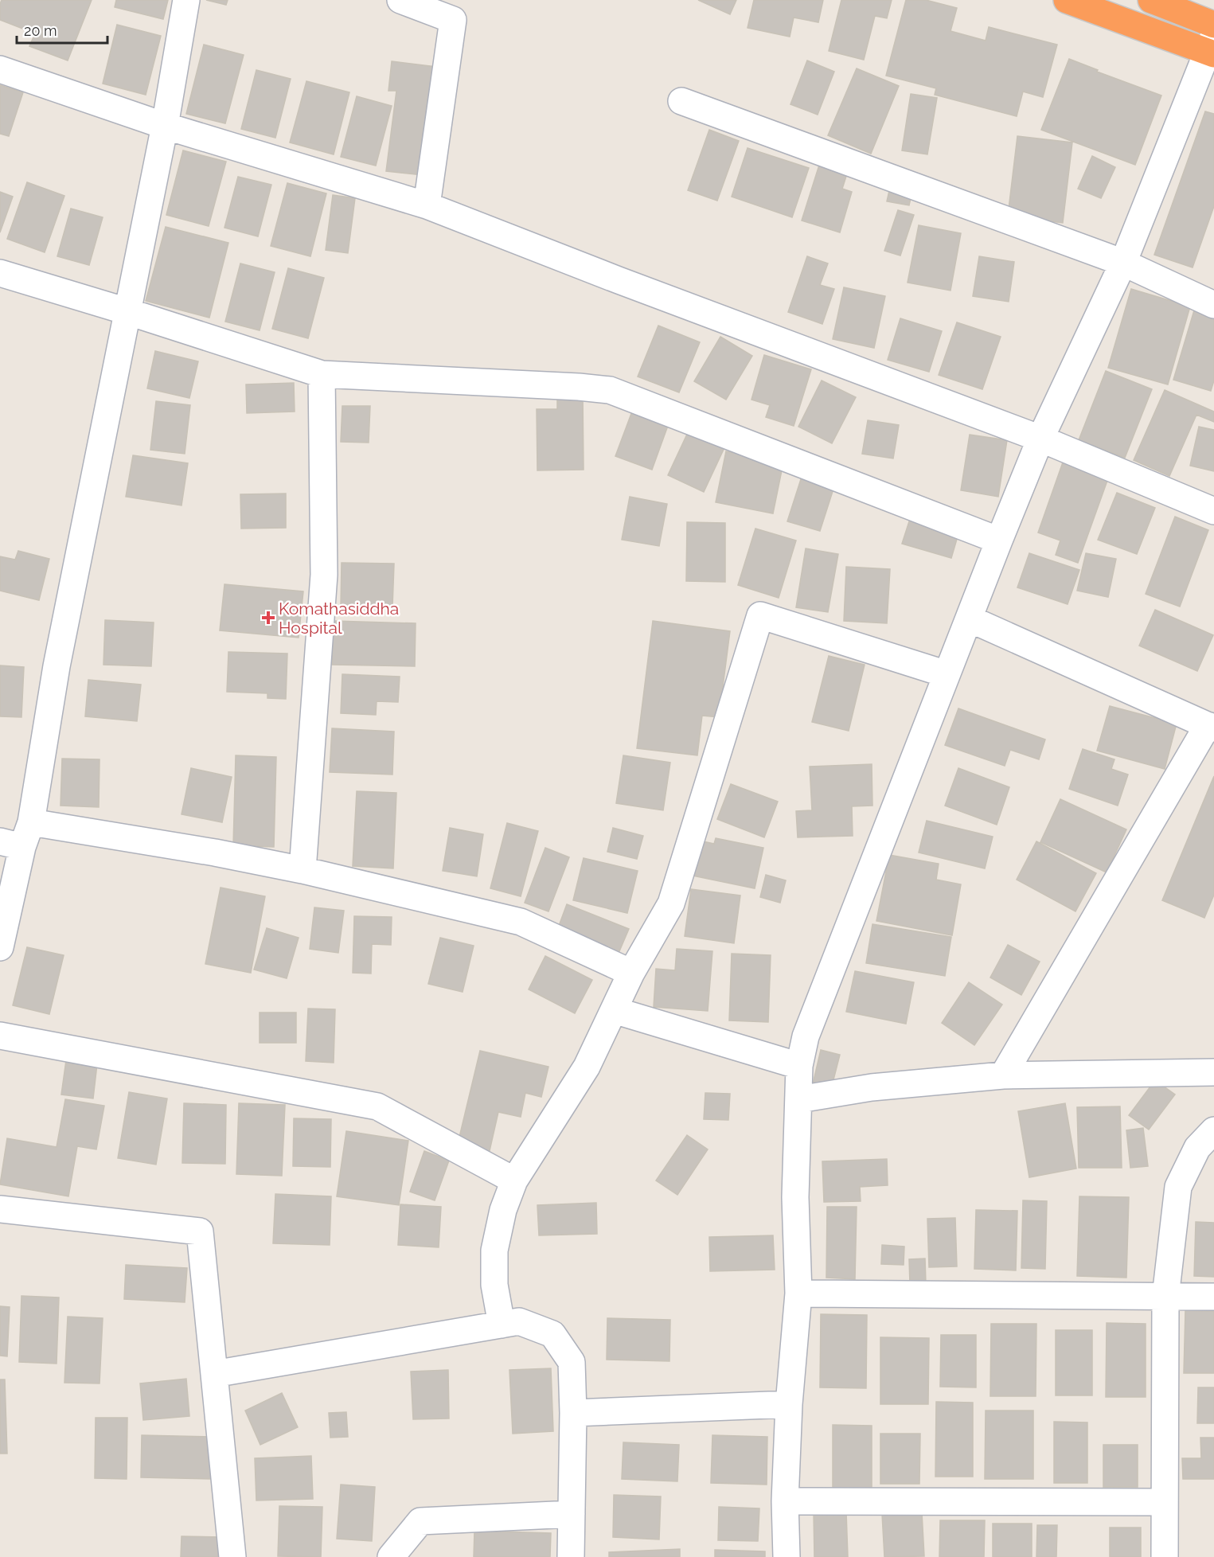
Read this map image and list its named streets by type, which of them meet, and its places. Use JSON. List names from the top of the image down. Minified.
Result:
{"places":{"health":["Komathasiddha Hospital"]},"scale_bar":"20 m"}
